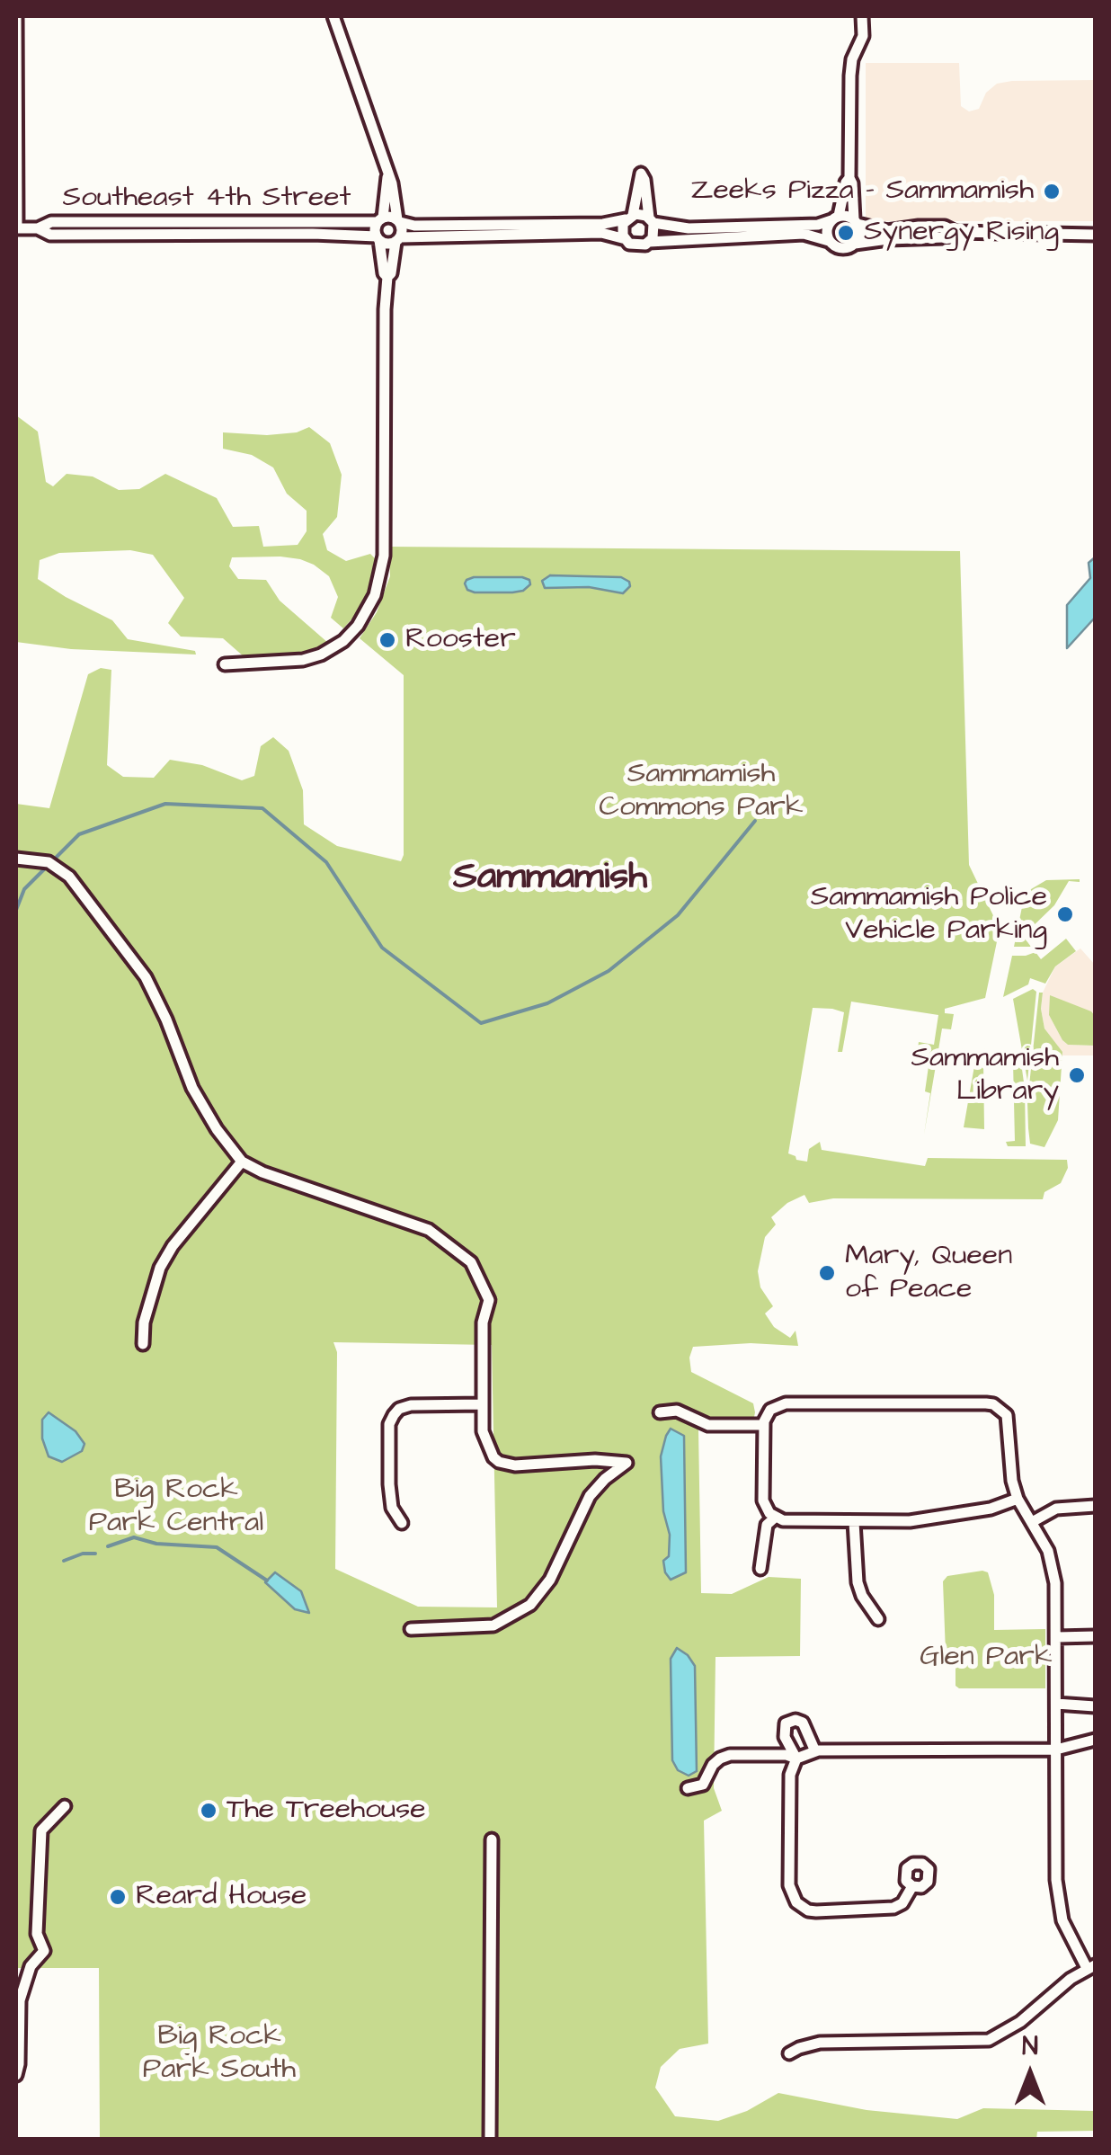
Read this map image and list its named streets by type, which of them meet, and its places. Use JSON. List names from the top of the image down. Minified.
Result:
{"streets":{"street":["Southeast 4th Street"]},"districts":["Sammamish"],"parks":["Sammamish Commons Park","Big Rock Park Central","Glen Park","Big Rock Park South"],"places":["Zeeks Pizza - Sammamish","Synergy Rising","Rooster","Sammamish Police Vehicle Parking","Sammamish Library","Mary, Queen of Peace","The Treehouse","Reard House"],"north":"top"}
